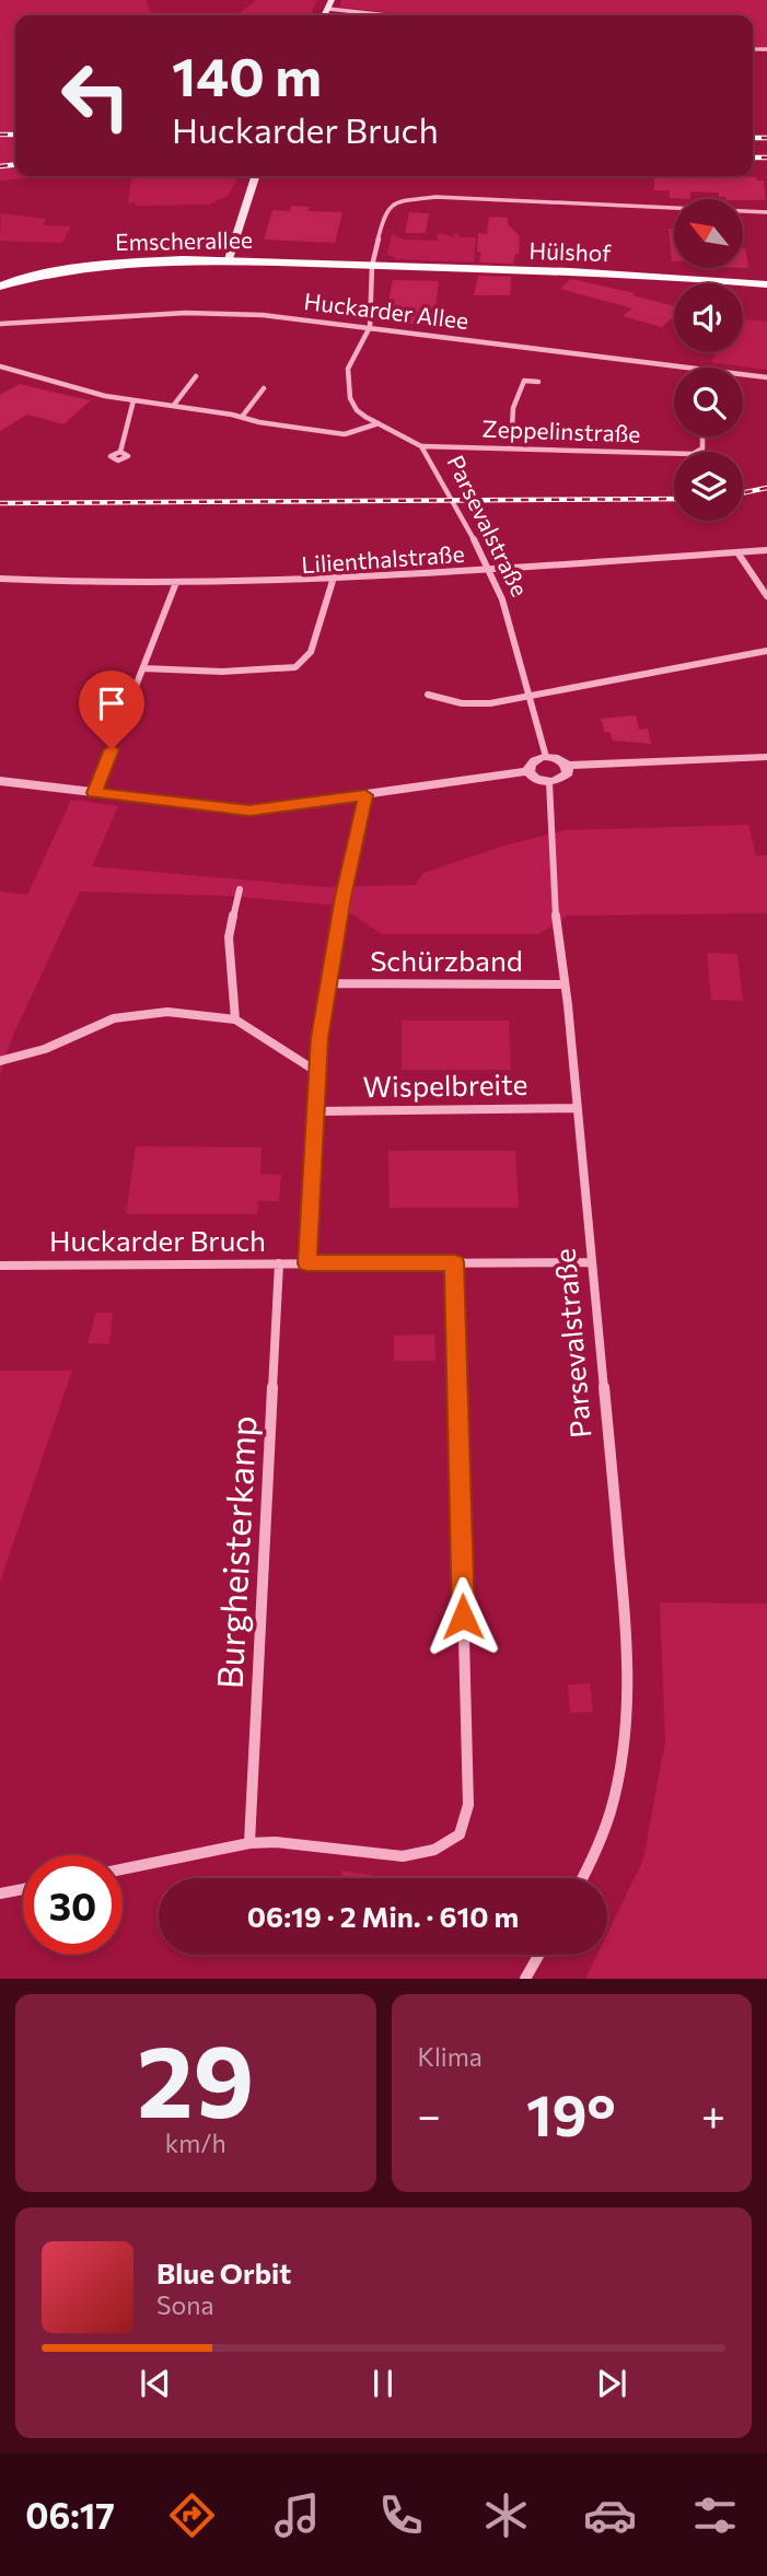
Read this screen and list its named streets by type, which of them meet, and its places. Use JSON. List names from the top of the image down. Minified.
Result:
{"streets":{"main road":["Emscherallee","Hülshof"],"street":["Huckarder Allee","Zeppelinstraße","Parsevalstraße","Lilienthalstraße","Schürzband","Wispelbreite","Huckarder Bruch","Burgheisterkamp"]},"crossings":[["Emscherallee","Hülshof"],["Emscherallee","Parsevalstraße"],["Hülshof","Parsevalstraße"],["Huckarder Allee","Parsevalstraße"],["Zeppelinstraße","Parsevalstraße"],["Parsevalstraße","Lilienthalstraße"],["Parsevalstraße","Schürzband"],["Parsevalstraße","Wispelbreite"],["Parsevalstraße","Huckarder Bruch"],["Huckarder Bruch","Burgheisterkamp"]],"north":"top left","page":{"turn":["140 m","Huckarder Bruch"],"limit":"30","trip":"06:19 · 2 Min. · 610 m","tile":[["29","km/h"],"Klima"],"heat":["−","19°","+"],"song":["Blue Orbit","Sona"],"tabs":"06:17"}}
